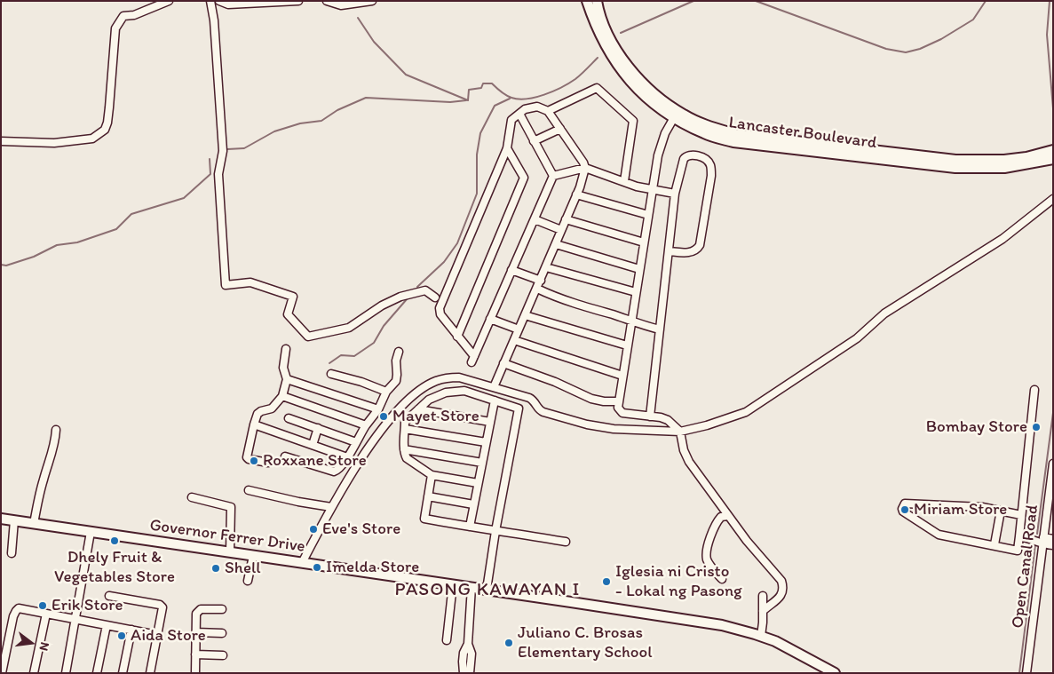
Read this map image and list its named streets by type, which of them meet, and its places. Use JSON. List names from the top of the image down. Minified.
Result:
{"streets":{"main road":["Lancaster Boulevard","Governor Ferrer Drive"],"street":["Open Canal Road"]},"districts":["PASONG KAWAYAN I"],"places":["Mayet Store","Bombay Store","Roxxane Store","Miriam Store","Eve's Store","Dhely Fruit & Vegetables Store","Imelda Store","Shell","Iglesia ni Cristo - Lokal ng Pasong","Erik Store","Aida Store","Juliano C. Brosas Elementary School"],"north":"right"}
